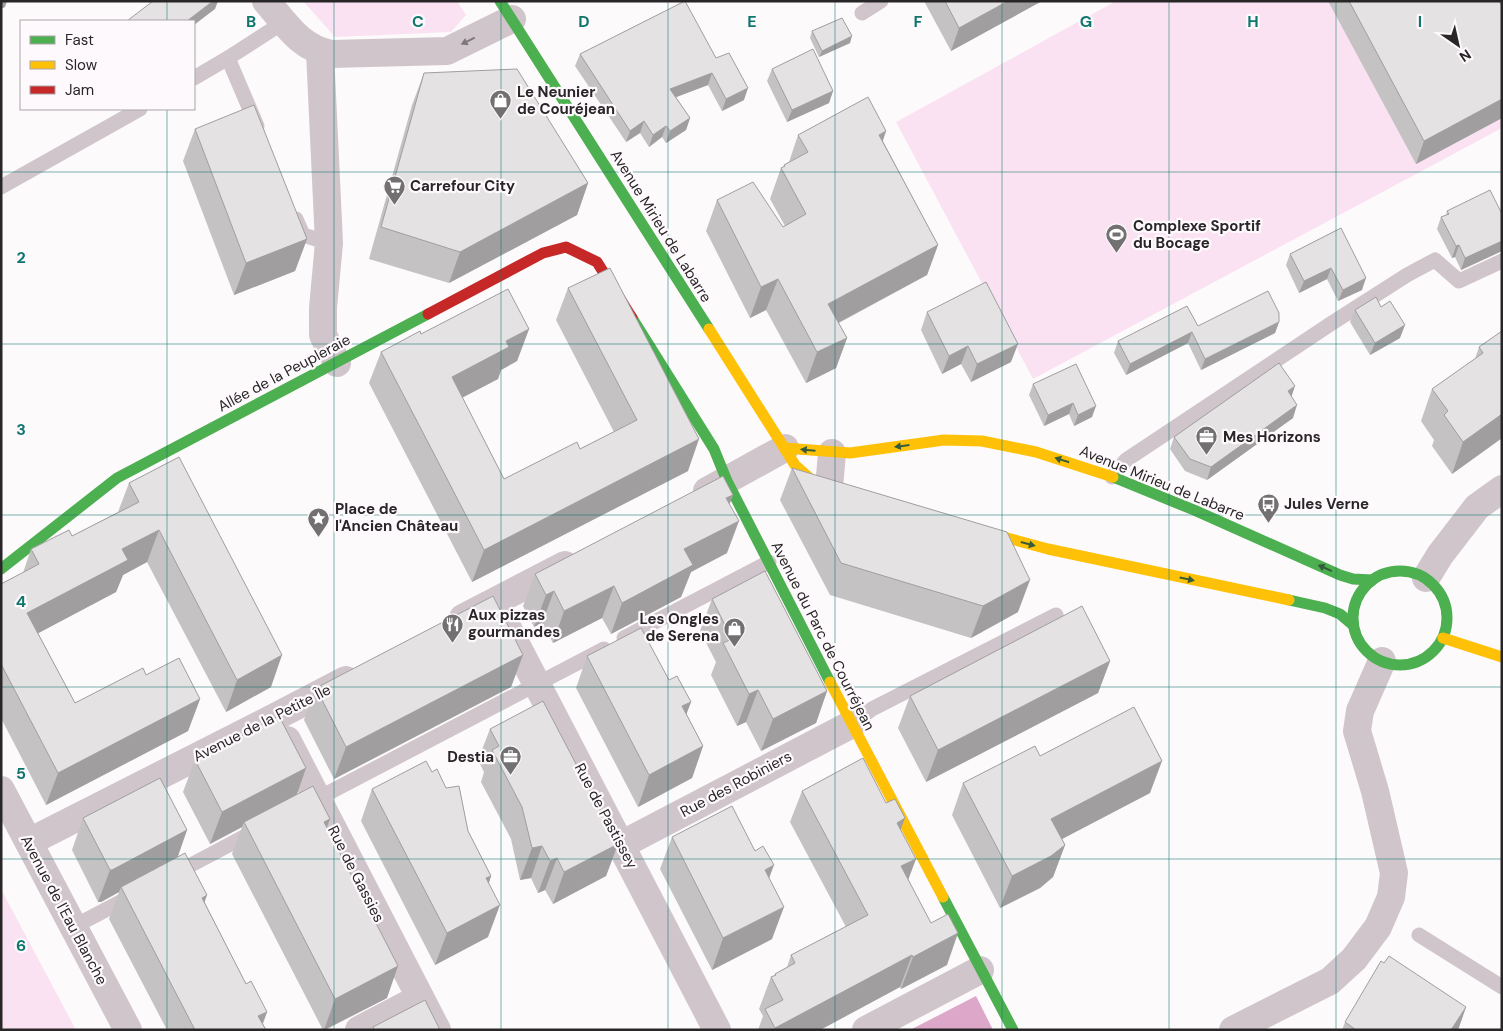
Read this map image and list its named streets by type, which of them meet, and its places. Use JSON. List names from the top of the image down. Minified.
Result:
{"streets":{"street":["Avenue Mirieu de Labarre","Allée de la Peupleraie","Avenue du Parc de Courréjean","Avenue de la Petite Île","Rue des Robiniers","Rue de Pastissey","Rue de Gassies","Avenue de l'Eau Blanche"]},"crossings":[["Allée de la Peupleraie","Avenue du Parc de Courréjean"],["Avenue du Parc de Courréjean","Rue des Robiniers"],["Avenue de la Petite Île","Rue de Gassies"],["Avenue de la Petite Île","Avenue de l'Eau Blanche"],["Rue des Robiniers","Rue de Pastissey"]],"places":{"shop":["Le Neunier de Couréjean","Les Ongles de Serena"],"supermarket":["Carrefour City"],"sports":["Complexe Sportif du Bocage"],"office":["Mes Horizons","Destia"],"bus stop":["Jules Verne"],"place":["Place de l'Ancien Château"],"restaurant":["Aux pizzas gourmandes"]},"legend":["Fast","Slow","Jam"],"north":"bottom right","grid":{"columns":["B","C","D","E","F","G","H","I"],"rows":["2","3","4","5","6"]}}
